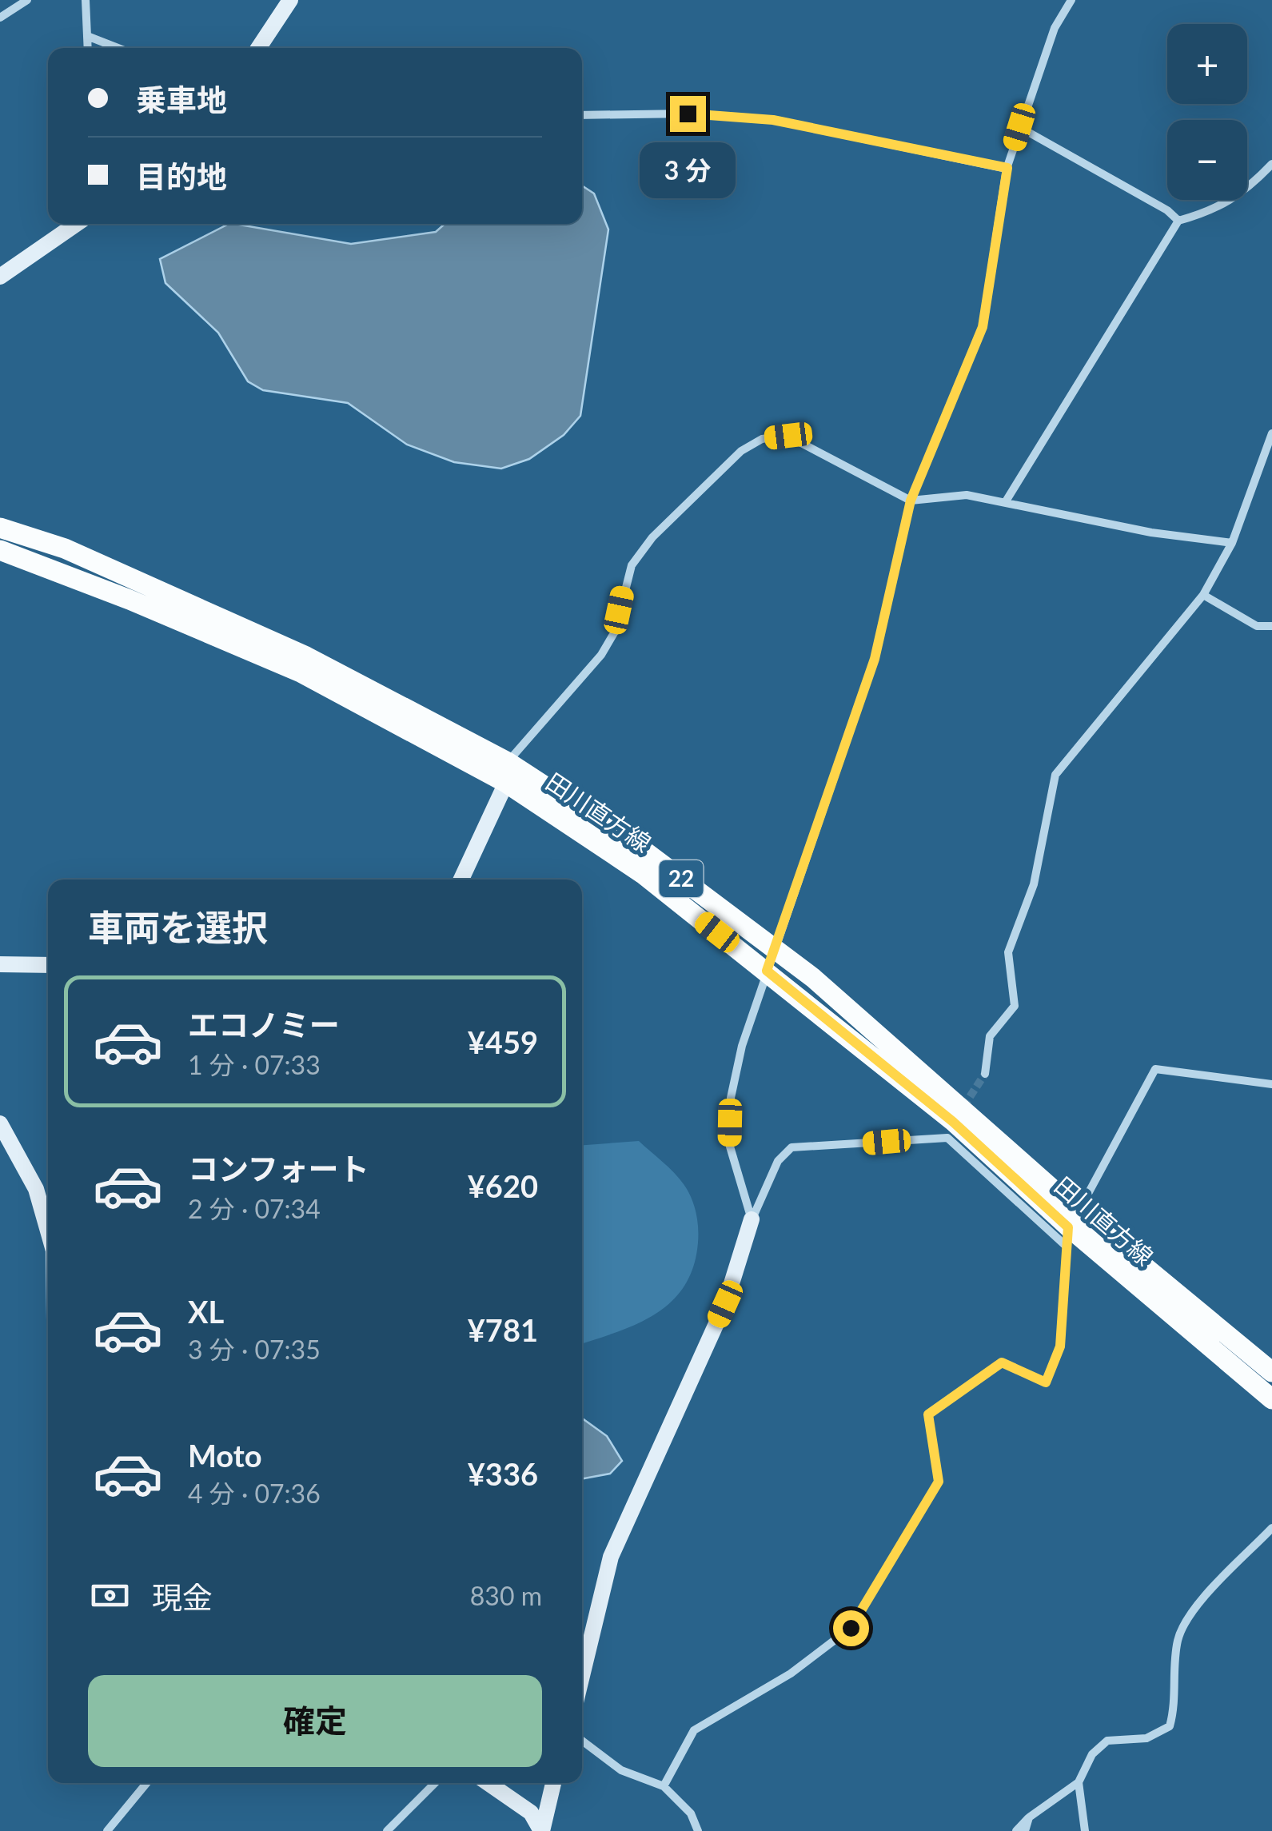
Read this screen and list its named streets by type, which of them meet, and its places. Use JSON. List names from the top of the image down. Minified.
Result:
{"streets":{"main road":["田川直方線","22"]},"page":{"map_buttons":["+","−"],"banner":["乗車地","目的地"],"bubble":"3 分","heading":"車両を選択","list":[{"name":"エコノミー","note":"1 分 · 07:33","value":"¥459"},{"name":"コンフォート","note":"2 分 · 07:34","value":"¥620"},{"name":"XL","note":"3 分 · 07:35","value":"¥781"},{"name":"Moto","note":"4 分 · 07:36","value":"¥336"}],"pay":["現金","830 m"],"buttons":"確定"}}
